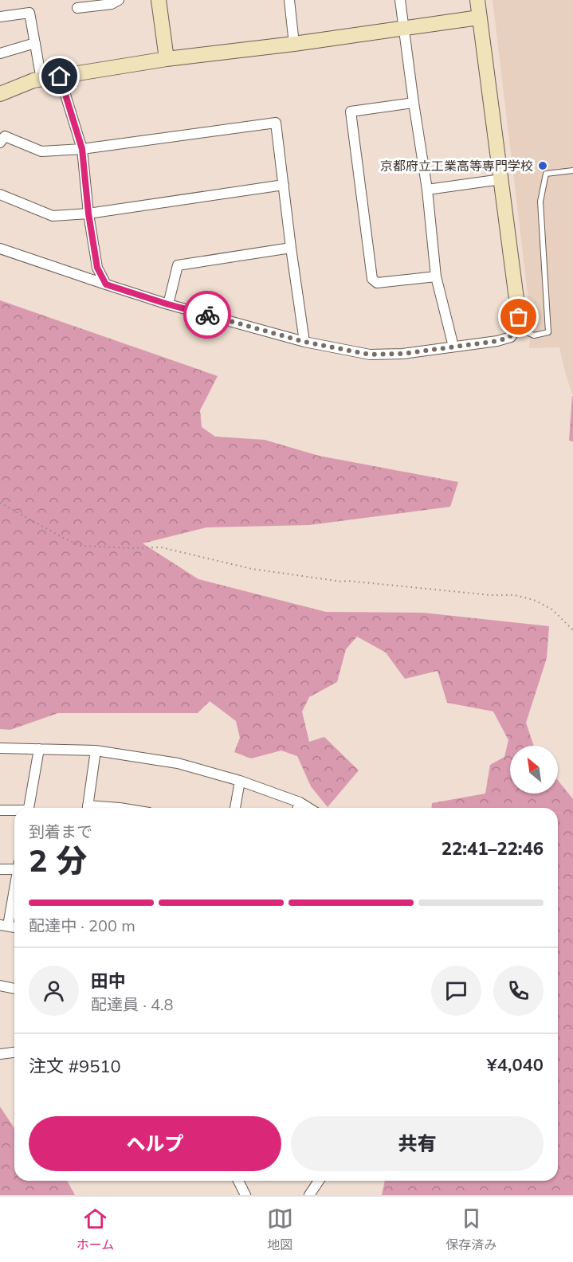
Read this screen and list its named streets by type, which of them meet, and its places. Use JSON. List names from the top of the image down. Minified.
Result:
{"places":["京都府立工業高等専門学校"],"north":"top left","page":{"heading":["2 分","到着まで","22:41–22:46"],"panel":["田中","配達員 · 4.8","注文 #9510","¥4,040"],"bar":"配達中 · 200 m","buttons":["ヘルプ","共有"],"tabs":["ホーム","地図","保存済み"]}}
